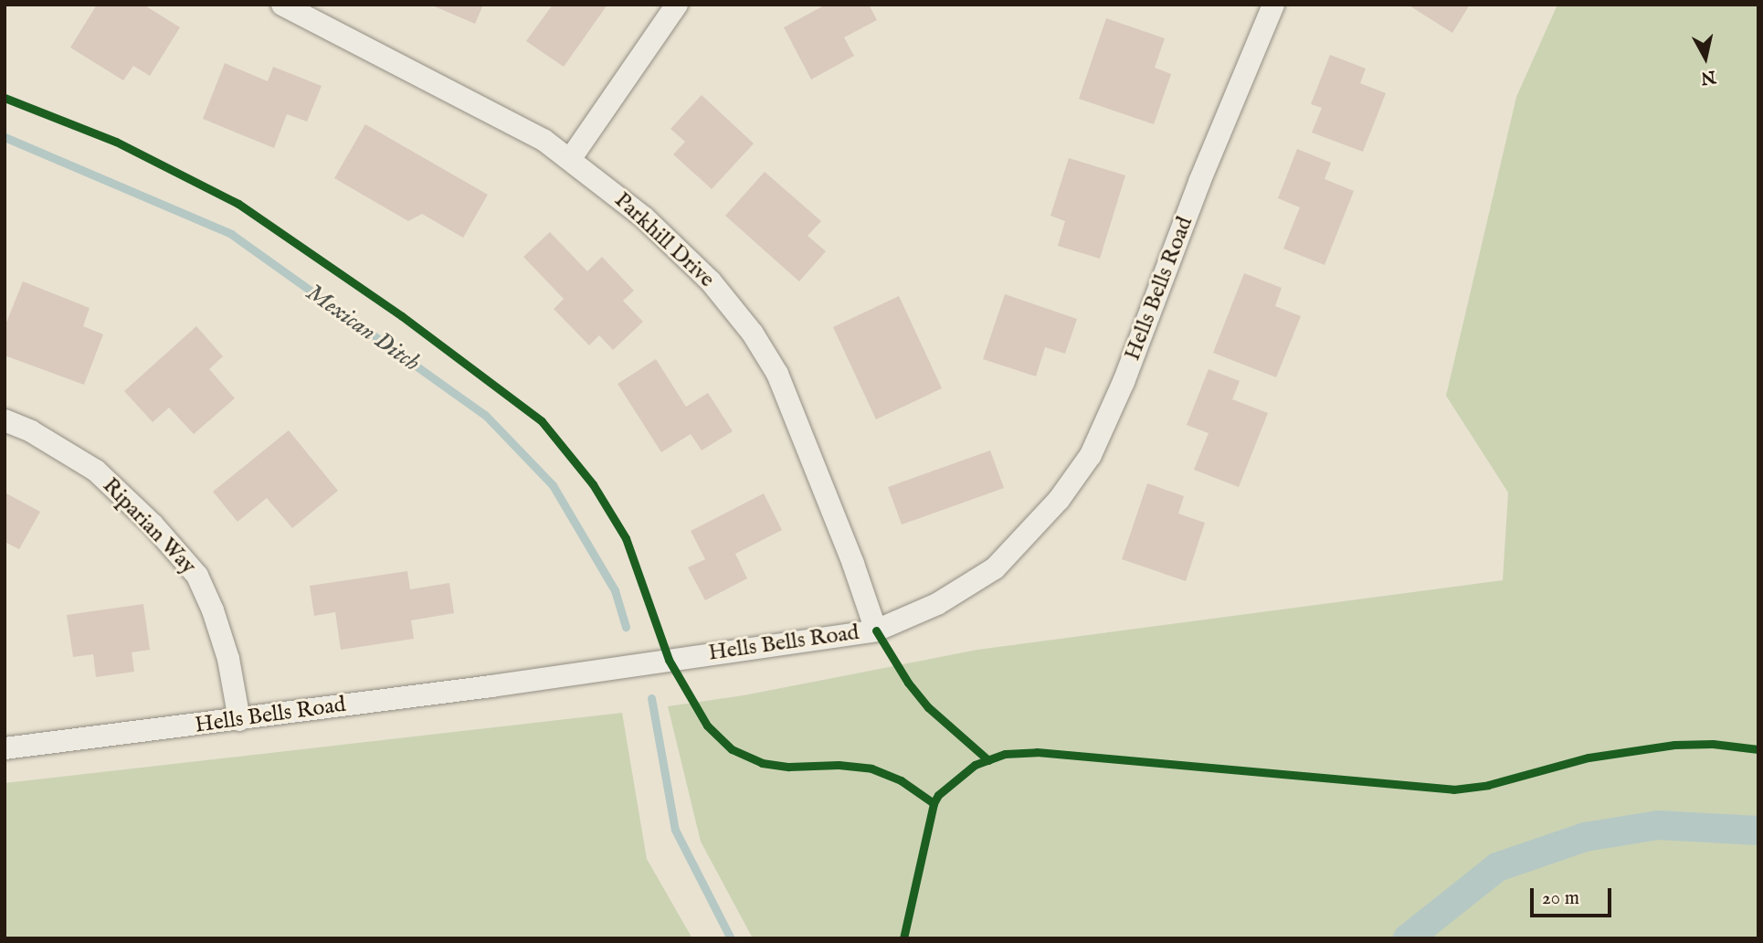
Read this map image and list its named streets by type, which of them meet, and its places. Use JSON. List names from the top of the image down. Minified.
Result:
{"streets":{"street":["Parkhill Drive","Hells Bells Road","Riparian Way"]},"crossings":[["Parkhill Drive","Hells Bells Road"],["Hells Bells Road","Riparian Way"]],"water":["Mexican Ditch"],"scale_bar":"20 m","north":"bottom"}
